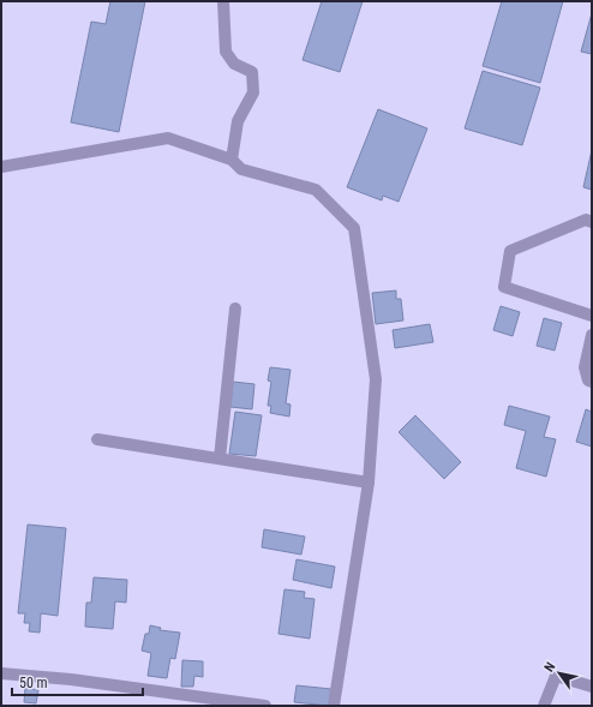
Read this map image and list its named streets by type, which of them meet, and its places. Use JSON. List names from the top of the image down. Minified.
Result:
{"scale_bar":"50 m","north":"top left"}
